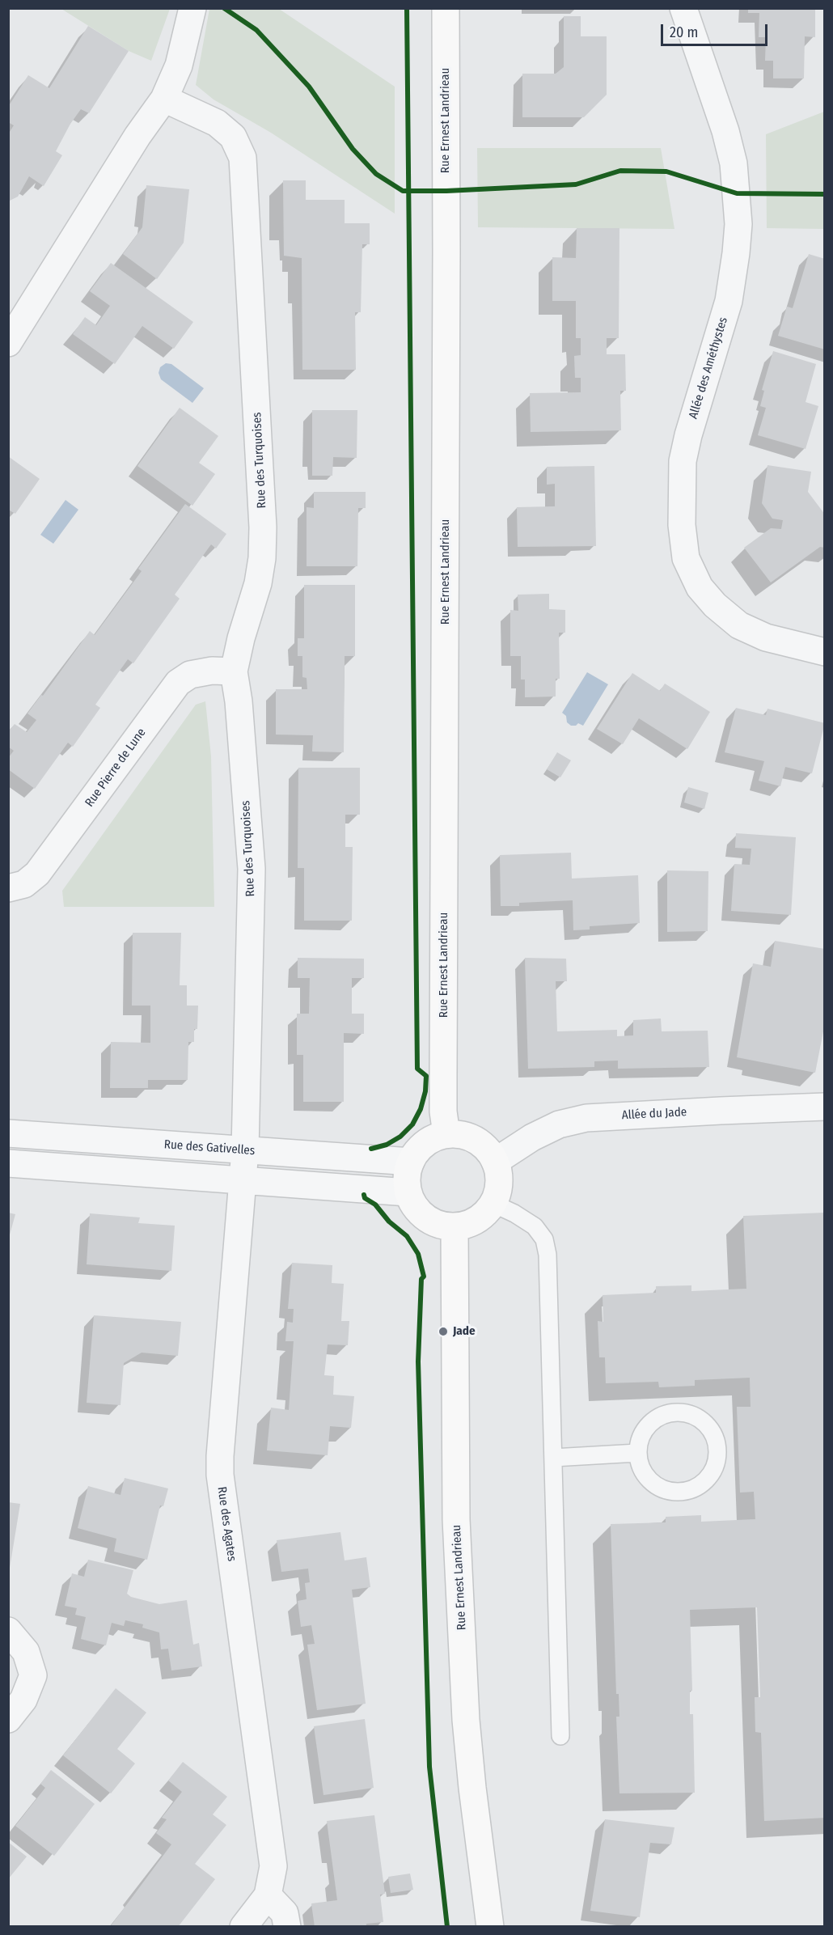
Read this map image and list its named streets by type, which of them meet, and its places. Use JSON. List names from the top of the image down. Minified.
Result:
{"streets":{"street":["Rue Ernest Landrieau","Allée des Améthystes","Rue des Turquoises","Rue Pierre de Lune","Allée du Jade","Rue des Gativelles","Rue des Agates"]},"crossings":[["Rue Ernest Landrieau","Allée du Jade"],["Rue Ernest Landrieau","Rue des Gativelles"],["Rue des Turquoises","Rue Pierre de Lune"],["Rue des Turquoises","Rue des Gativelles"],["Rue des Turquoises","Rue des Agates"],["Allée du Jade","Rue des Gativelles"],["Rue des Gativelles","Rue des Agates"]],"places":["Jade"],"scale_bar":"20 m"}
